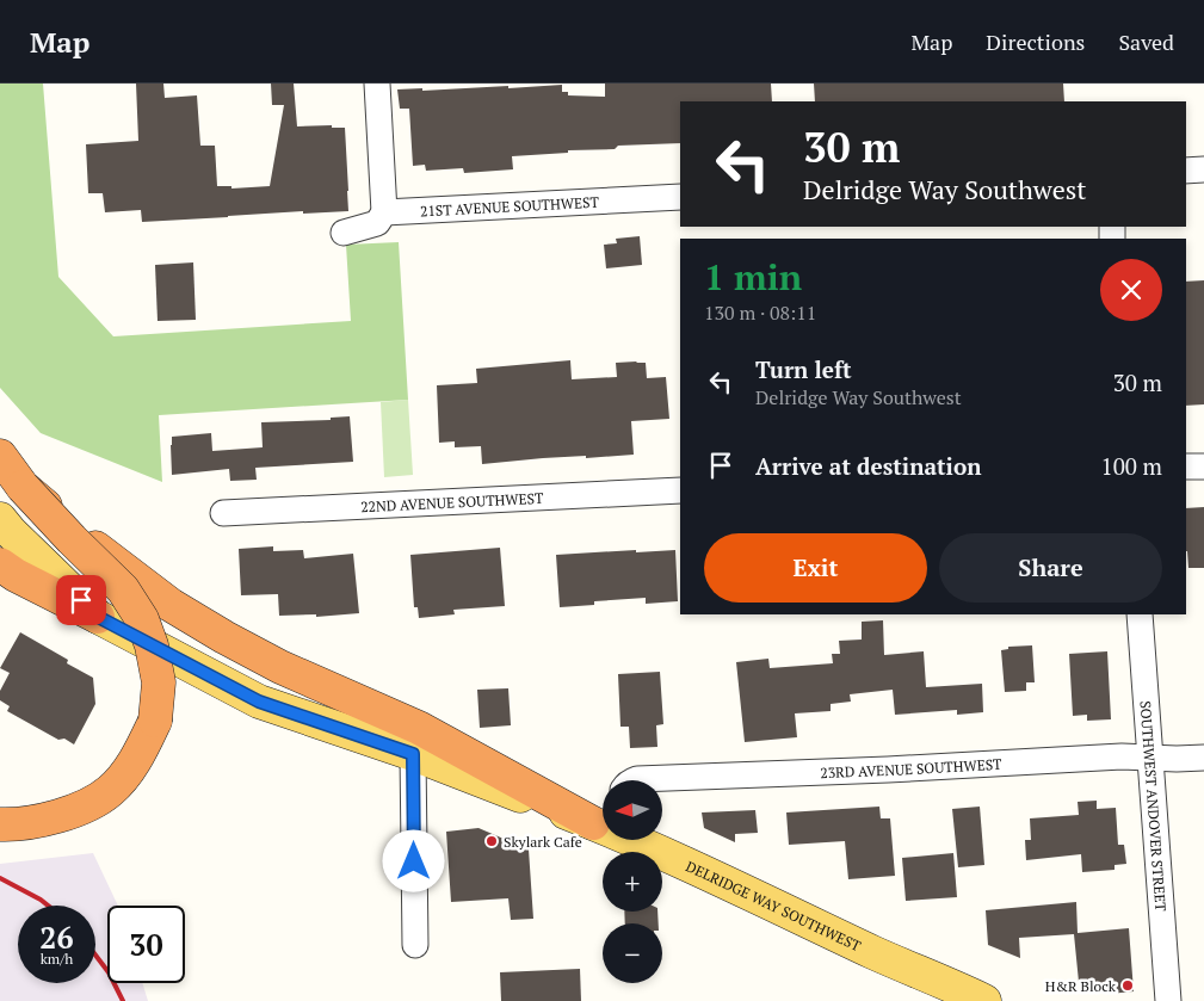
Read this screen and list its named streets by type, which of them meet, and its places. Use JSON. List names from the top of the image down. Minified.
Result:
{"streets":{"main road":["DELRIDGE WAY SOUTHWEST"],"street":["21ST AVENUE SOUTHWEST","22ND AVENUE SOUTHWEST","23RD AVENUE SOUTHWEST","SOUTHWEST ANDOVER STREET"]},"crossings":[["23RD AVENUE SOUTHWEST","SOUTHWEST ANDOVER STREET"]],"places":["Skylark Cafe","H&R Block"],"north":"left","page":{"header":"Map","nav":["Map","Directions","Saved"],"turn":["30 m","Delridge Way Southwest"],"heading":["1 min","130 m · 08:11"],"list":[{"name":"Turn left","note":"Delridge Way Southwest","value":"30 m"},{"name":"Arrive at destination","value":"100 m"}],"buttons":["Exit","Share"],"map_buttons":["+","−"],"speed":"26 km/h","limit":"30"}}
